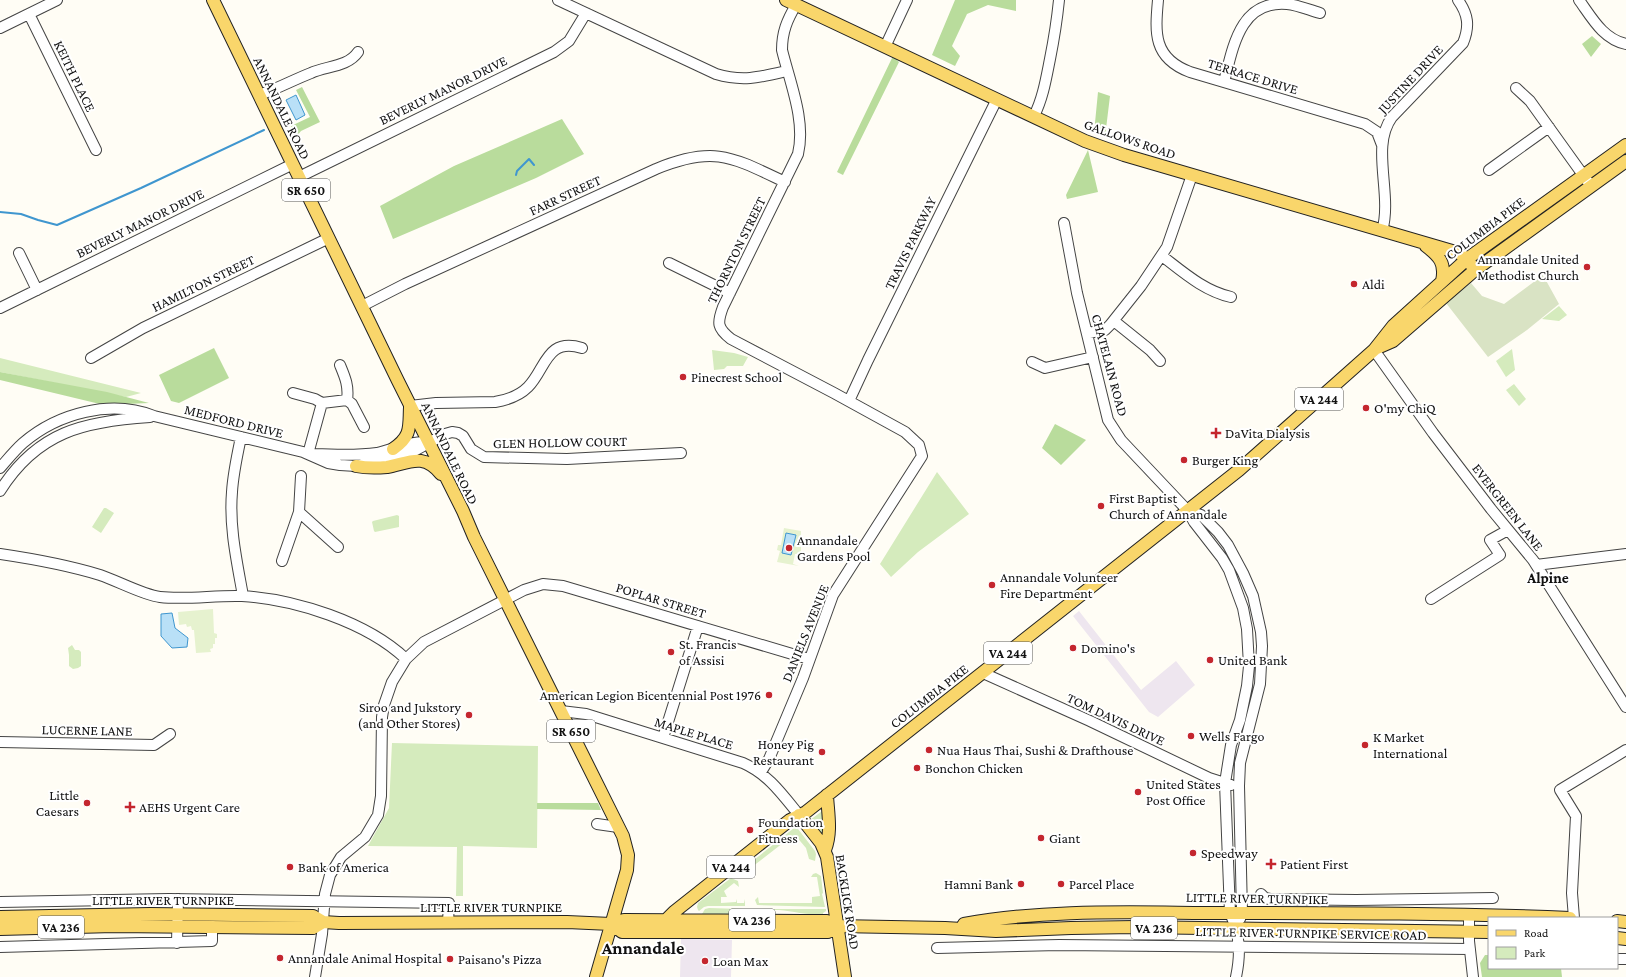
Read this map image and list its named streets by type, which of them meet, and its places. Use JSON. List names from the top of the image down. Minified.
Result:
{"streets":{"main road":["ANNANDALE ROAD","GALLOWS ROAD","SR 650","COLUMBIA PIKE","VA 244","LITTLE RIVER TURNPIKE","BACKLICK ROAD","VA 236"],"street":["KEITH PLACE","TERRACE DRIVE","JUSTINE DRIVE","BEVERLY MANOR DRIVE","FARR STREET","TRAVIS PARKWAY","THORNTON STREET","HAMILTON STREET","CHATELAIN ROAD","MEDFORD DRIVE","GLEN HOLLOW COURT","EVERGREEN LANE","POPLAR STREET","DANIELS AVENUE","TOM DAVIS DRIVE","LUCERNE LANE","MAPLE PLACE","LITTLE RIVER TURNPIKE SERVICE ROAD"]},"crossings":[["TERRACE DRIVE","JUSTINE DRIVE"],["JUSTINE DRIVE","GALLOWS ROAD"],["BEVERLY MANOR DRIVE","ANNANDALE ROAD"],["ANNANDALE ROAD","FARR STREET"],["ANNANDALE ROAD","HAMILTON STREET"],["ANNANDALE ROAD","MEDFORD DRIVE"],["ANNANDALE ROAD","GLEN HOLLOW COURT"],["ANNANDALE ROAD","POPLAR STREET"],["ANNANDALE ROAD","MAPLE PLACE"],["ANNANDALE ROAD","LITTLE RIVER TURNPIKE"],["GALLOWS ROAD","COLUMBIA PIKE"],["GALLOWS ROAD","TRAVIS PARKWAY"],["GALLOWS ROAD","THORNTON STREET"],["FARR STREET","THORNTON STREET"],["COLUMBIA PIKE","CHATELAIN ROAD"],["COLUMBIA PIKE","EVERGREEN LANE"],["COLUMBIA PIKE","TOM DAVIS DRIVE"],["COLUMBIA PIKE","MAPLE PLACE"],["COLUMBIA PIKE","LITTLE RIVER TURNPIKE"],["COLUMBIA PIKE","BACKLICK ROAD"],["TRAVIS PARKWAY","THORNTON STREET"],["THORNTON STREET","DANIELS AVENUE"],["MEDFORD DRIVE","GLEN HOLLOW COURT"],["POPLAR STREET","DANIELS AVENUE"],["POPLAR STREET","LITTLE RIVER TURNPIKE"],["DANIELS AVENUE","MAPLE PLACE"],["MAPLE PLACE","BACKLICK ROAD"],["LITTLE RIVER TURNPIKE","BACKLICK ROAD"]],"districts":["Alpine","Annandale"],"places":{"other":["Annandale United Methodist Church","Aldi","Pinecrest School","O'my ChiQ","Burger King","First Baptist Church of Annandale","Annandale Gardens Pool","Annandale Volunteer Fire Department","Domino's","St. Francis of Assisi","United Bank","American Legion Bicentennial Post 1976","Siroo and Jukstory (and Other Stores)","Wells Fargo","K Market International","Nua Haus Thai, Sushi & Drafthouse","Honey Pig Restaurant","Bonchon Chicken","United States Post Office","Little Caesars","Foundation Fitness","Giant","Speedway","Bank of America","Hamni Bank","Parcel Place","Annandale Animal Hospital","Paisano's Pizza","Loan Max"],"health":["DaVita Dialysis","AEHS Urgent Care","Patient First"]},"legend":["Road","Park"]}
